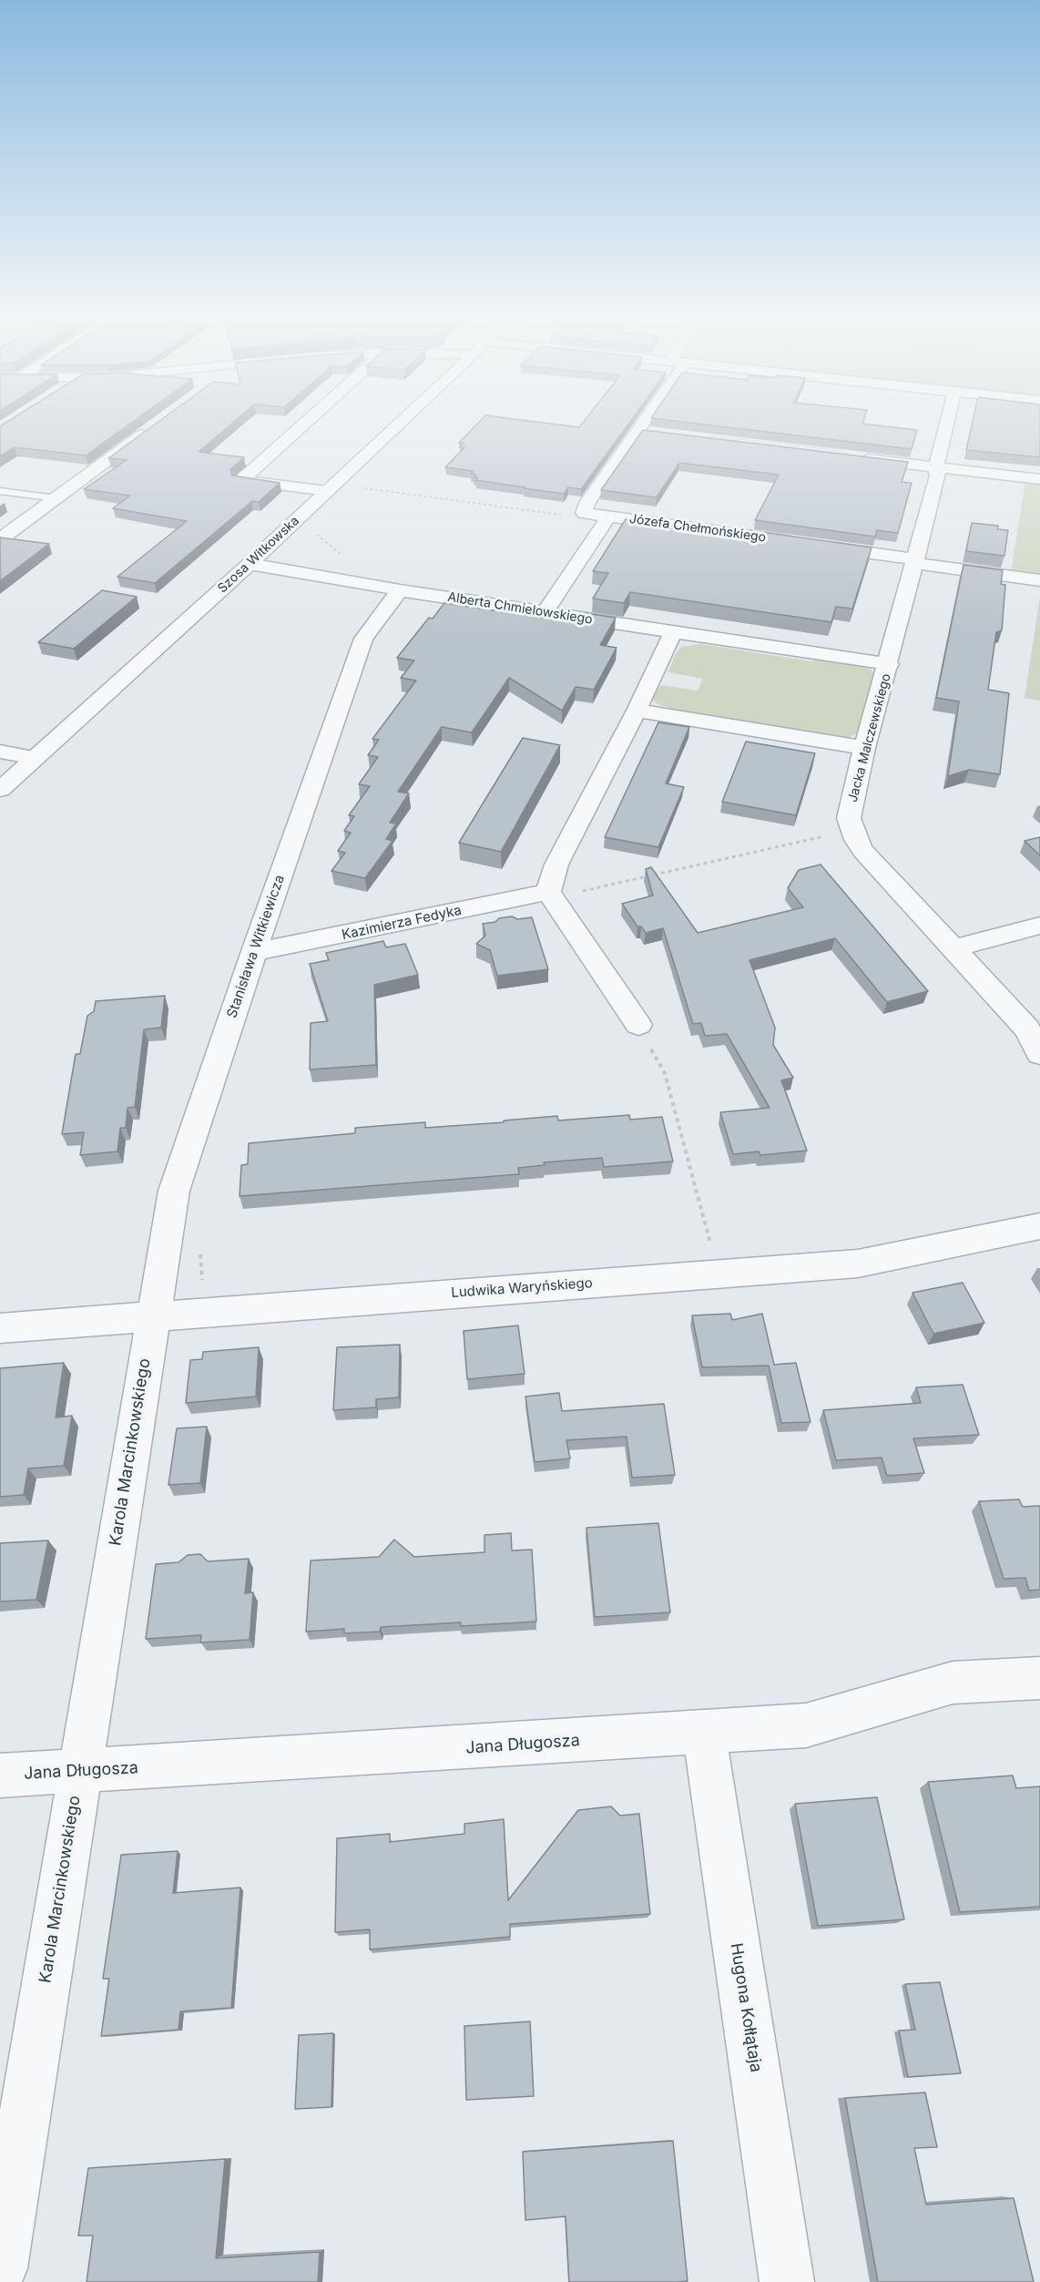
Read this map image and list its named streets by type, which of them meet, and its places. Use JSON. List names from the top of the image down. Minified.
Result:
{"streets":{"street":["Józefa Chełmońskiego","Szosa Witkowska","Alberta Chmielowskiego","Jacka Malczewskiego","Kazimierza Fedyka","Stanisława Witkiewicza","Ludwika Waryńskiego","Karola Marcinkowskiego","Jana Długosza","Hugona Kołłątaja"]},"crossings":[["Józefa Chełmońskiego","Jacka Malczewskiego"],["Szosa Witkowska","Alberta Chmielowskiego"],["Alberta Chmielowskiego","Jacka Malczewskiego"],["Alberta Chmielowskiego","Stanisława Witkiewicza"],["Kazimierza Fedyka","Stanisława Witkiewicza"],["Stanisława Witkiewicza","Ludwika Waryńskiego"],["Stanisława Witkiewicza","Karola Marcinkowskiego"],["Ludwika Waryńskiego","Karola Marcinkowskiego"],["Karola Marcinkowskiego","Jana Długosza"],["Jana Długosza","Hugona Kołłątaja"]]}
